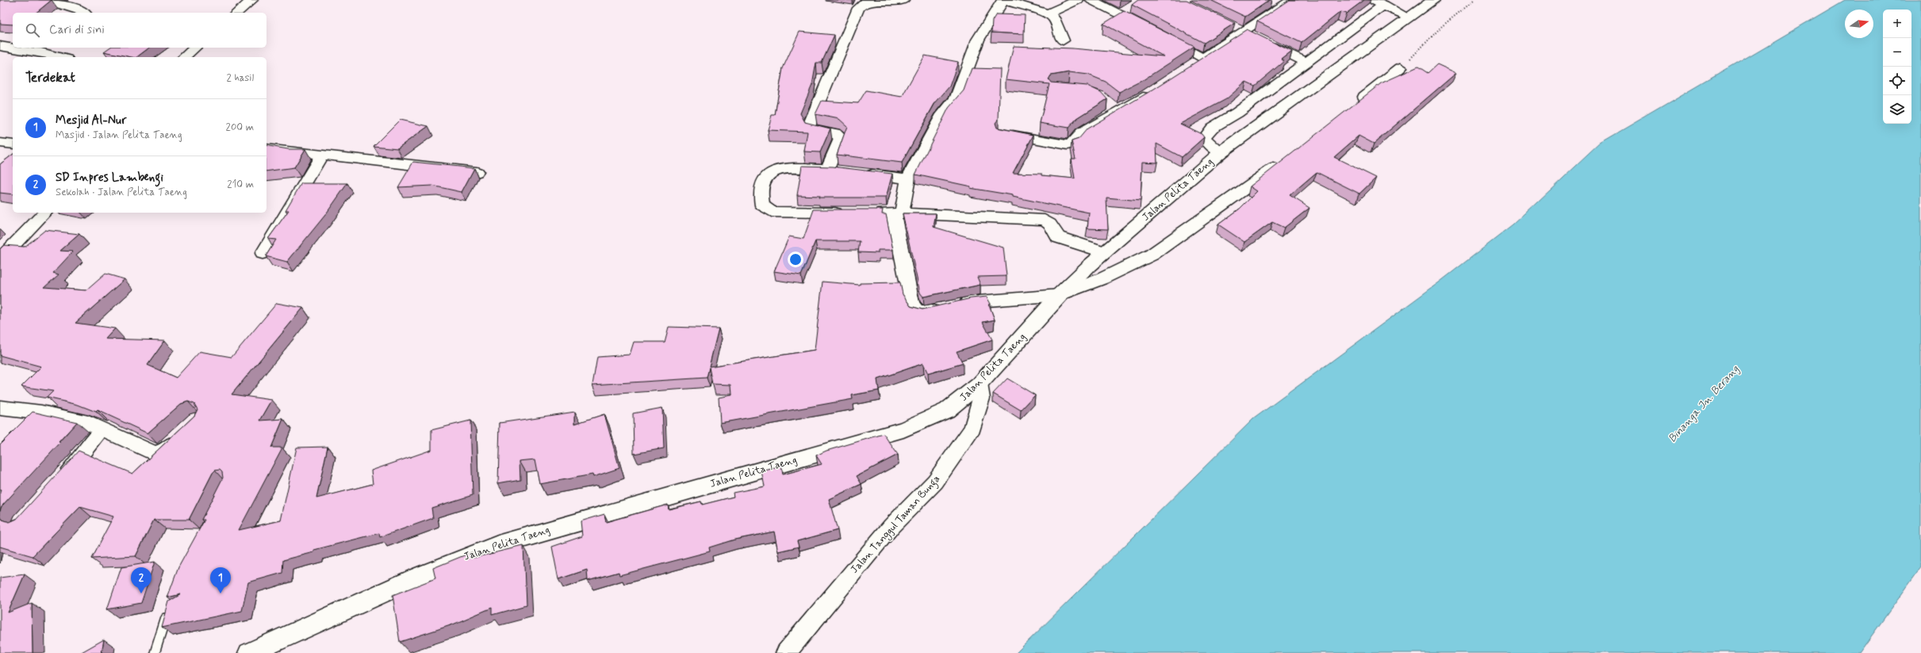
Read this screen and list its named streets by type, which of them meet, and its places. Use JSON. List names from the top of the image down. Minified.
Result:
{"streets":{"street":["Jalan Pelita Taeng","Jalan Tanggul Taman Bunga"]},"crossings":[["Jalan Pelita Taeng","Jalan Tanggul Taman Bunga"]],"water":["Binanga Jn. Berang"],"north":"right","page":{"map_buttons":["+","−"],"search":"Cari di sini","heading":["Terdekat","2 hasil"],"list":[{"mark":"1","name":"Mesjid Al-Nur","note":"Masjid · Jalan Pelita Taeng","value":"200 m"},{"mark":"2","name":"SD Inpres Lambengi","note":"Sekolah · Jalan Pelita Taeng","value":"210 m"}],"pins":["1","2"]}}
